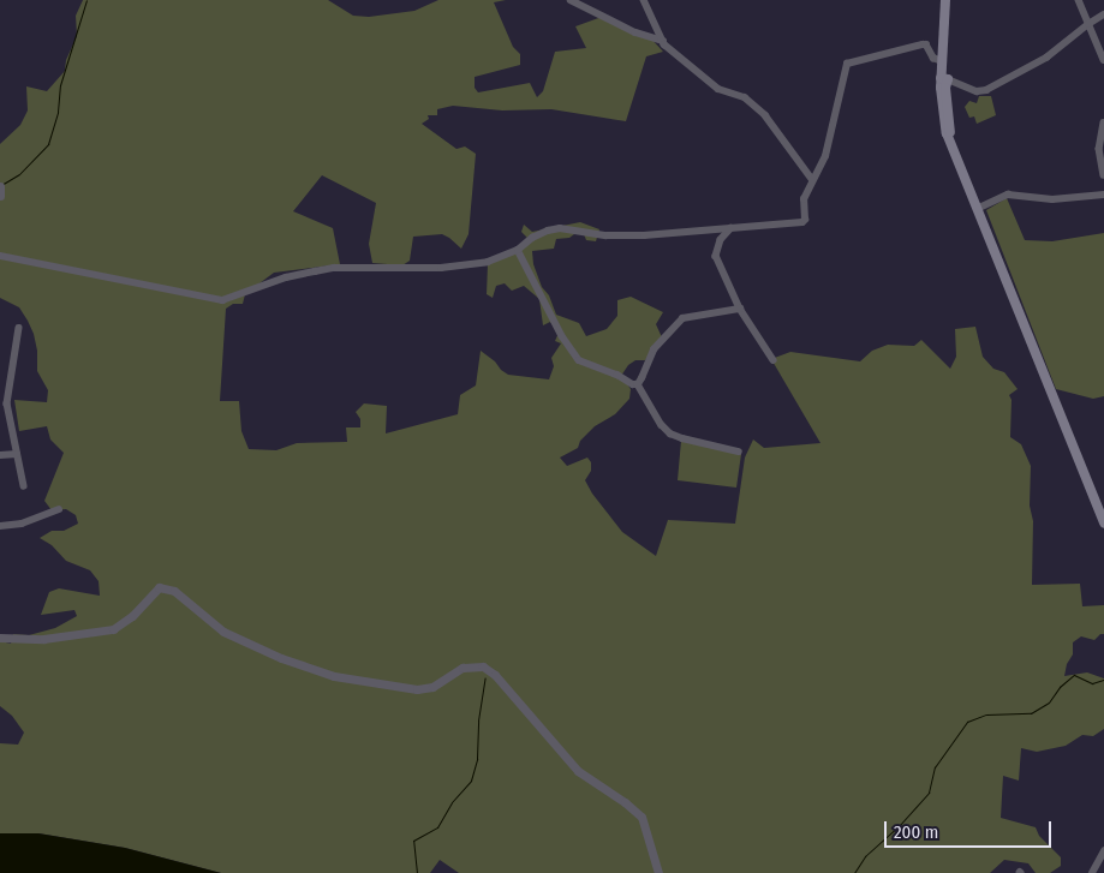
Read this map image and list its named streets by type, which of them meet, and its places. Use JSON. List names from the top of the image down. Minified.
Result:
{"scale_bar":"200 m"}
